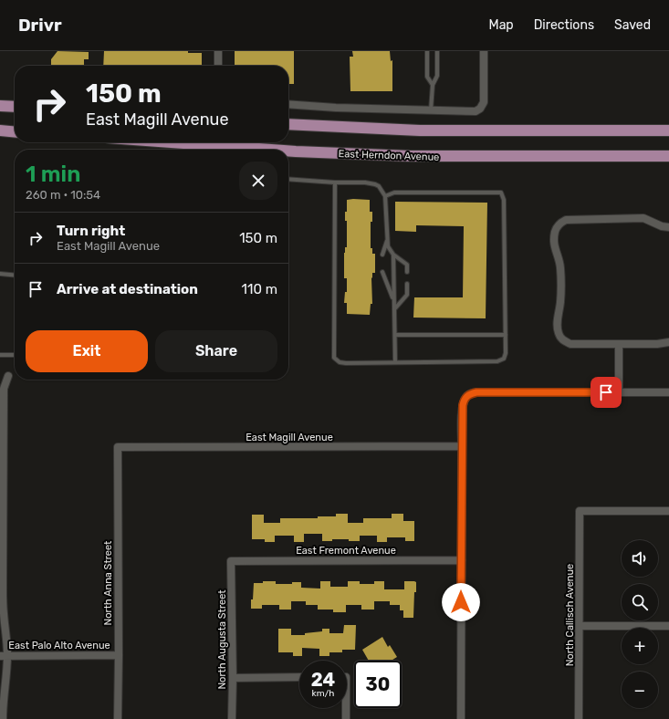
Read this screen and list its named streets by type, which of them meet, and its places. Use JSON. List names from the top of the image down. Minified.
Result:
{"streets":{"main road":["East Herndon Avenue"],"street":["East Magill Avenue","East Fremont Avenue","North Anna Street","North Callisch Avenue","North Augusta Street","East Palo Alto Avenue"]},"crossings":[["East Magill Avenue","North Anna Street"],["East Fremont Avenue","North Augusta Street"],["North Anna Street","East Palo Alto Avenue"]],"page":{"header":"Drivr","nav":["Map","Directions","Saved"],"turn":["150 m","East Magill Avenue"],"heading":["1 min","260 m · 10:54"],"list":[{"name":"Turn right","note":"East Magill Avenue","value":"150 m"},{"name":"Arrive at destination","value":"110 m"}],"buttons":["Exit","Share"],"map_buttons":["+","−"],"speed":"24 km/h","limit":"30"}}
